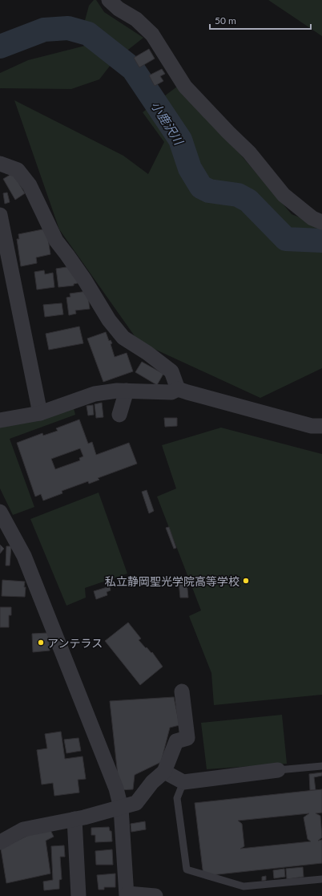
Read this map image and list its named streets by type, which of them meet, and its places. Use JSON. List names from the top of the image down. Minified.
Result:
{"water":["小鹿沢川"],"places":["私立静岡聖光学院高等学校","アンテラス"],"scale_bar":"50 m"}
